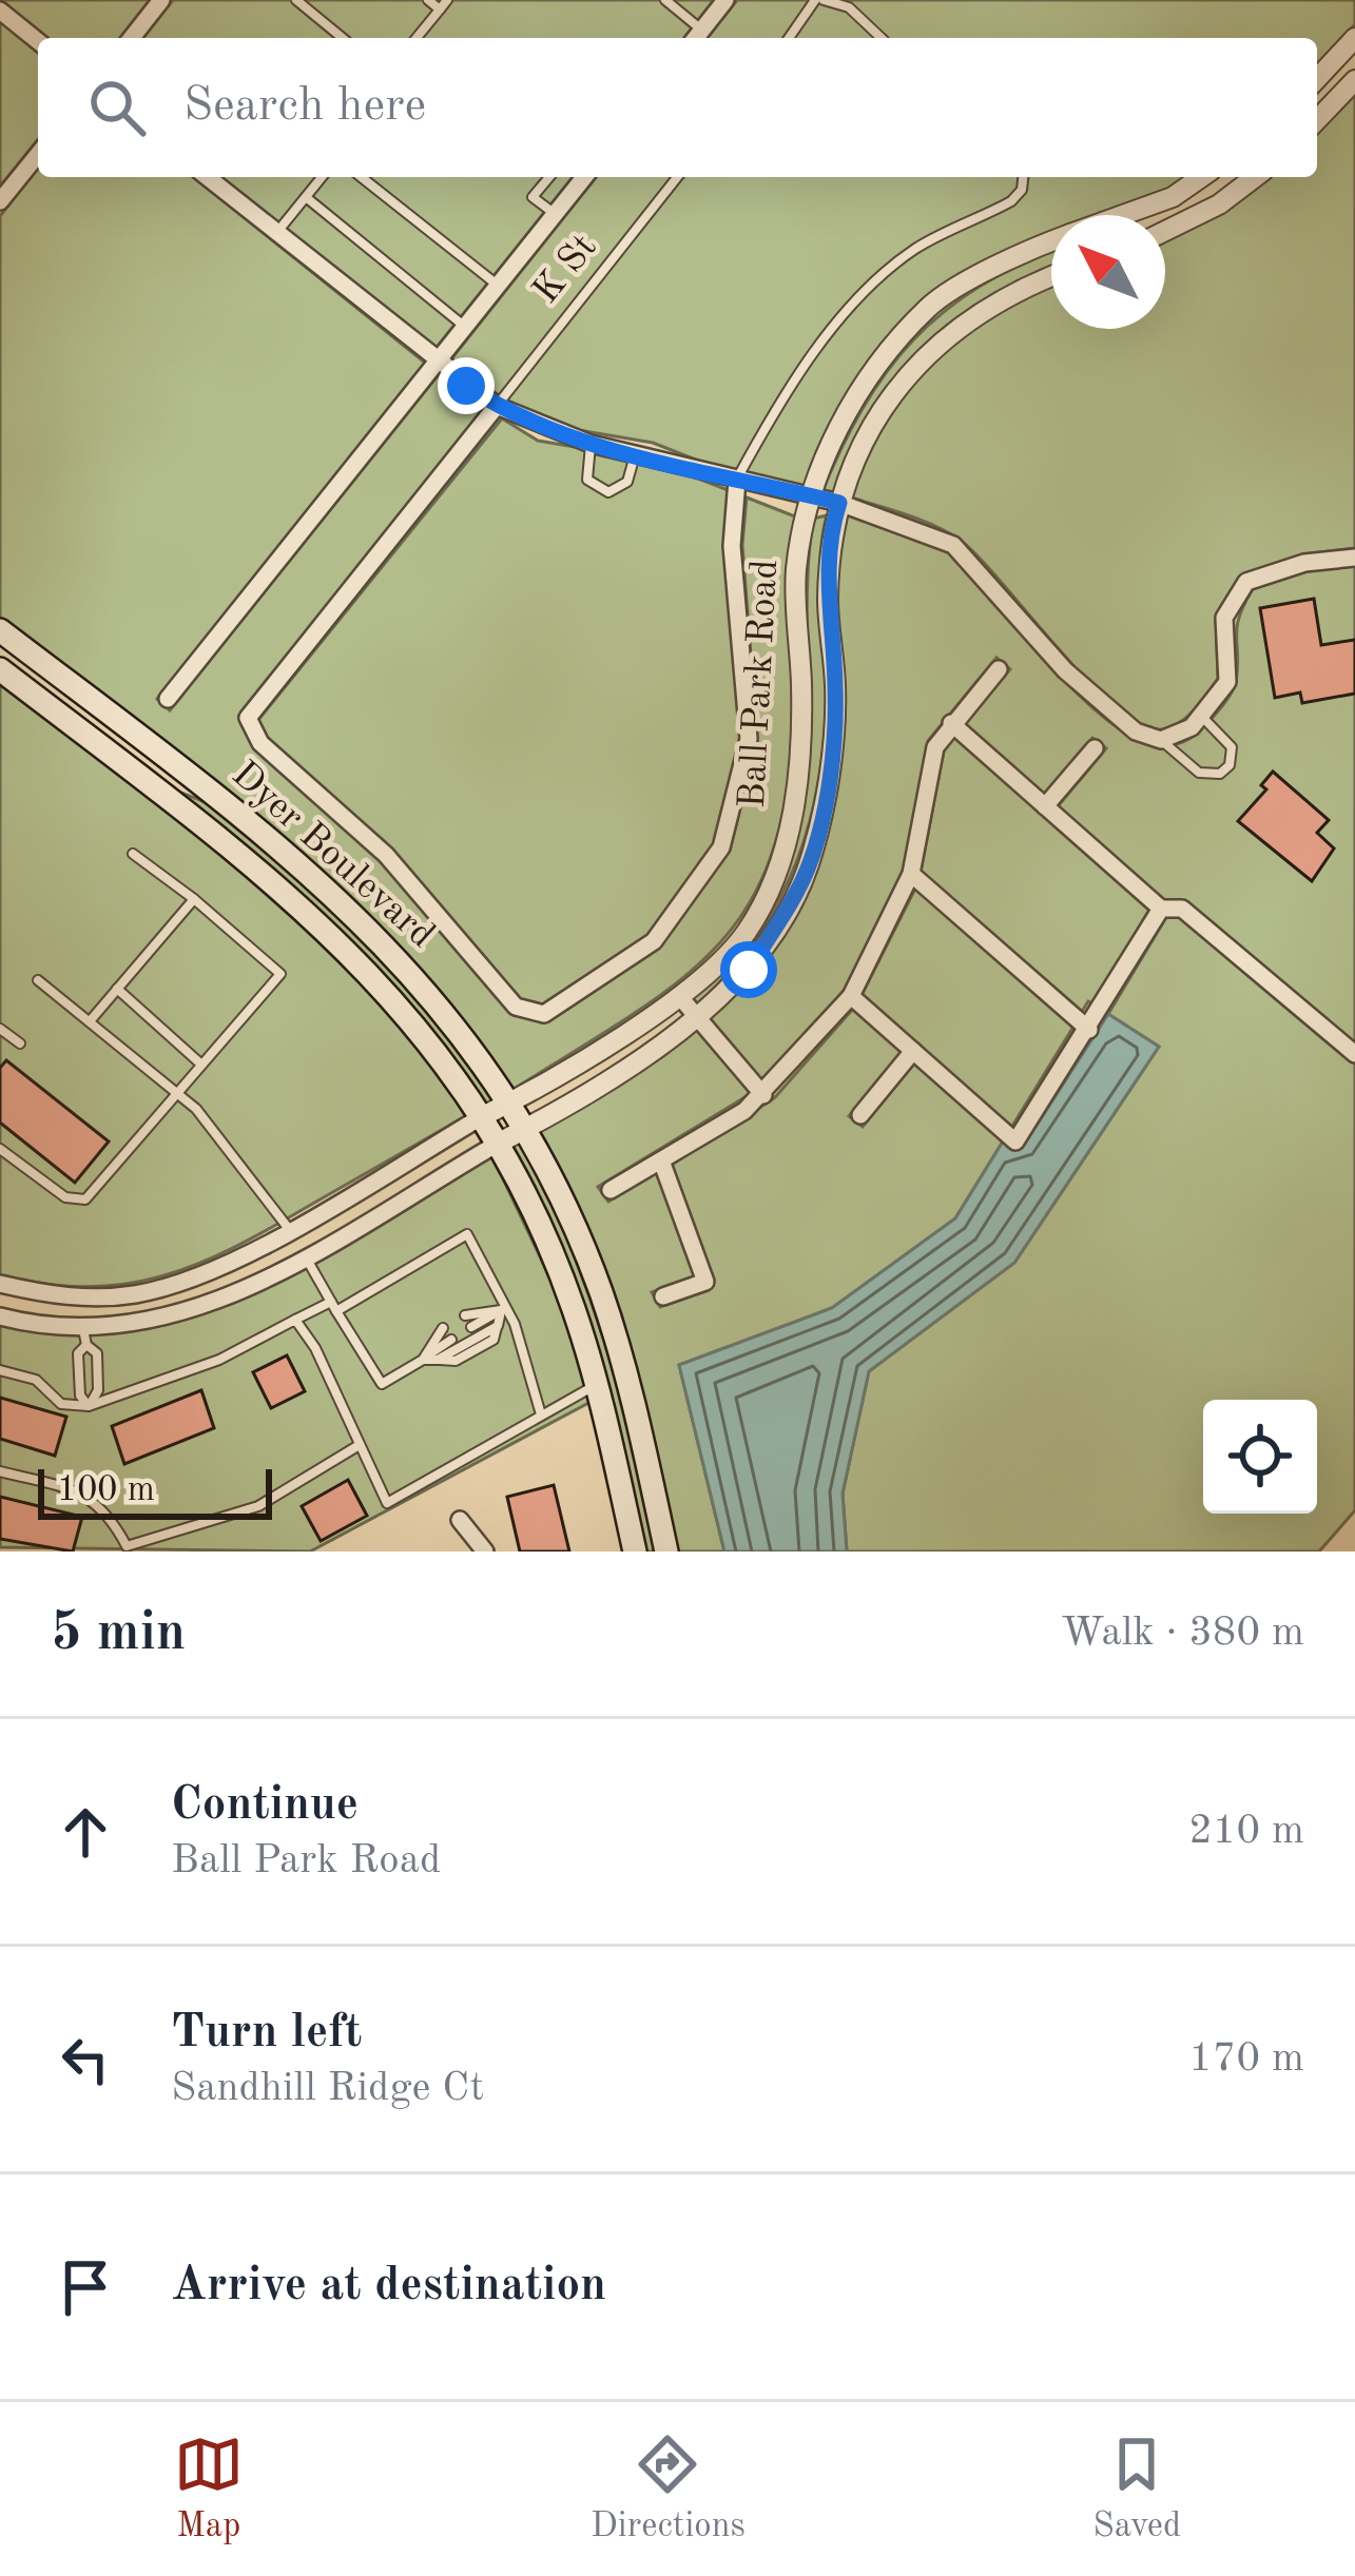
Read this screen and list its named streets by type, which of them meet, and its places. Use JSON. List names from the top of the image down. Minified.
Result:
{"streets":{"main road":["Dyer Boulevard"],"street":["Ball Park Road"],"lane":["K St"]},"crossings":[["Ball Park Road","Dyer Boulevard"]],"scale_bar":"100 m","north":"top left","page":{"search":"Search here","scale":"100 m","heading":["5 min","Walk · 380 m"],"list":[["Continue","Ball Park Road","210 m"],["Turn left","Sandhill Ridge Ct","170 m"],"Arrive at destination"],"nav":["Map","Directions","Saved"]}}
